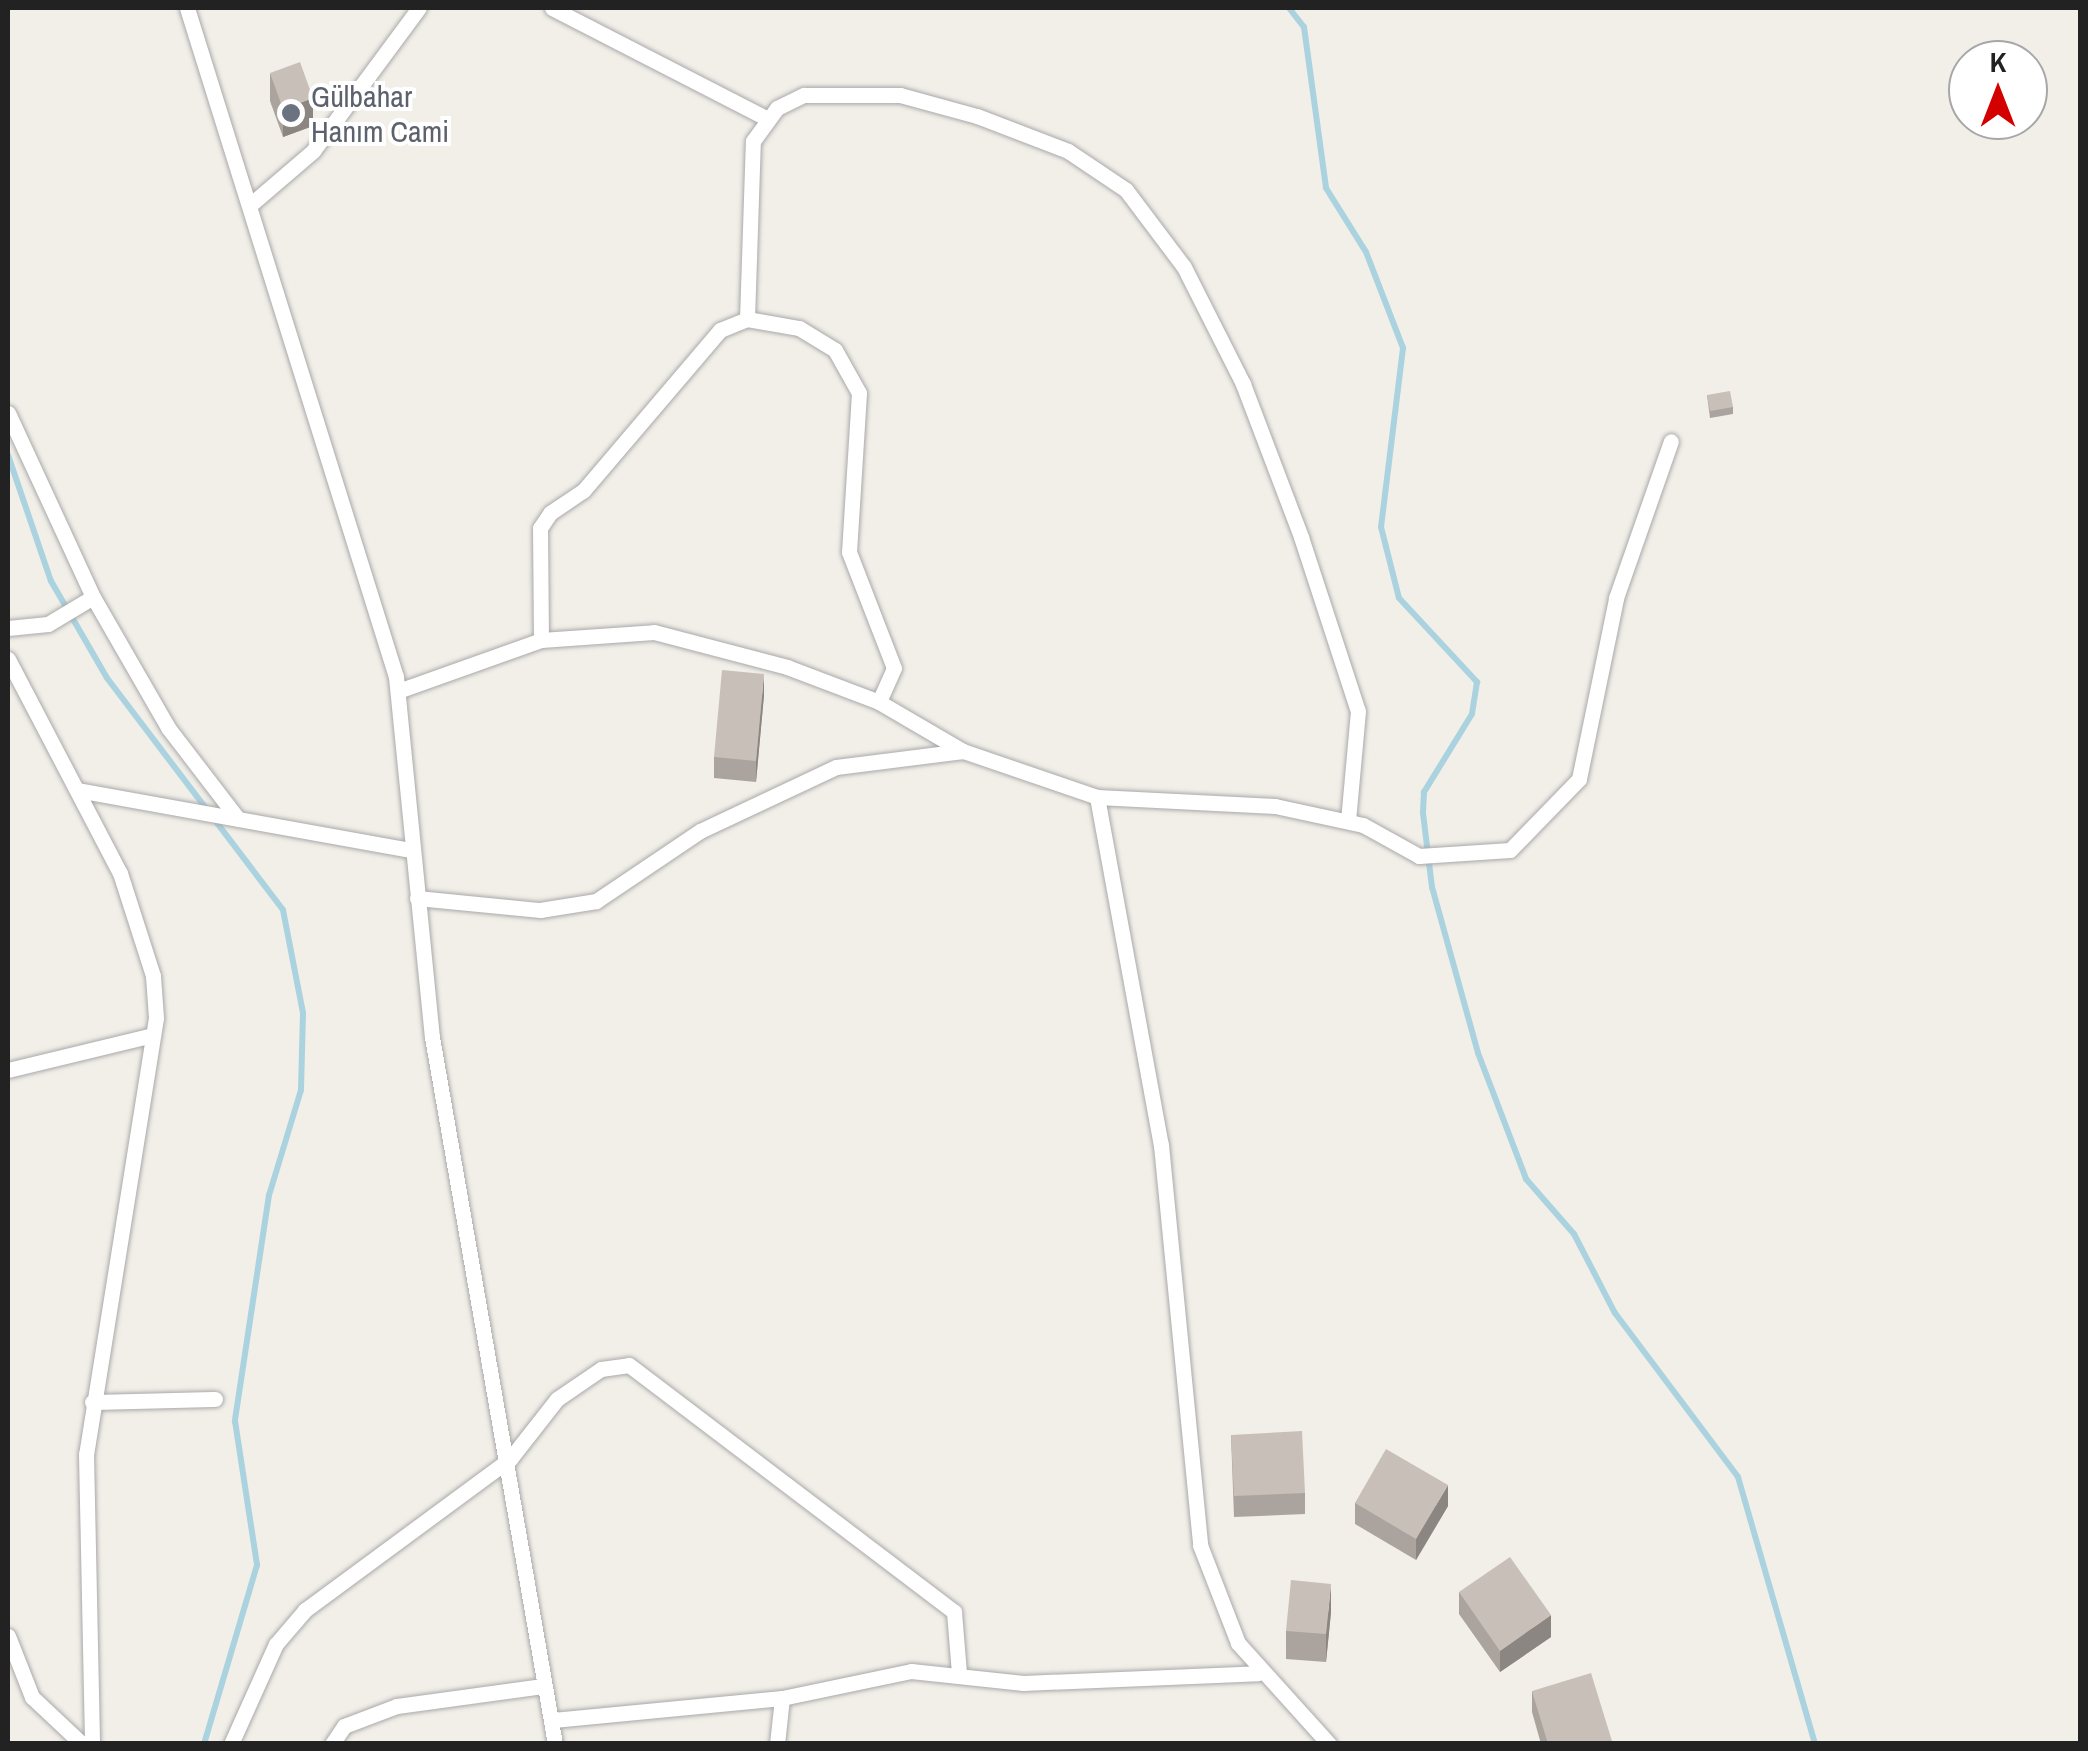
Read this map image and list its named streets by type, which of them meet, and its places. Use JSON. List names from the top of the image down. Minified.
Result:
{"places":["Gülbahar Hanım Cami"],"north":"top"}
